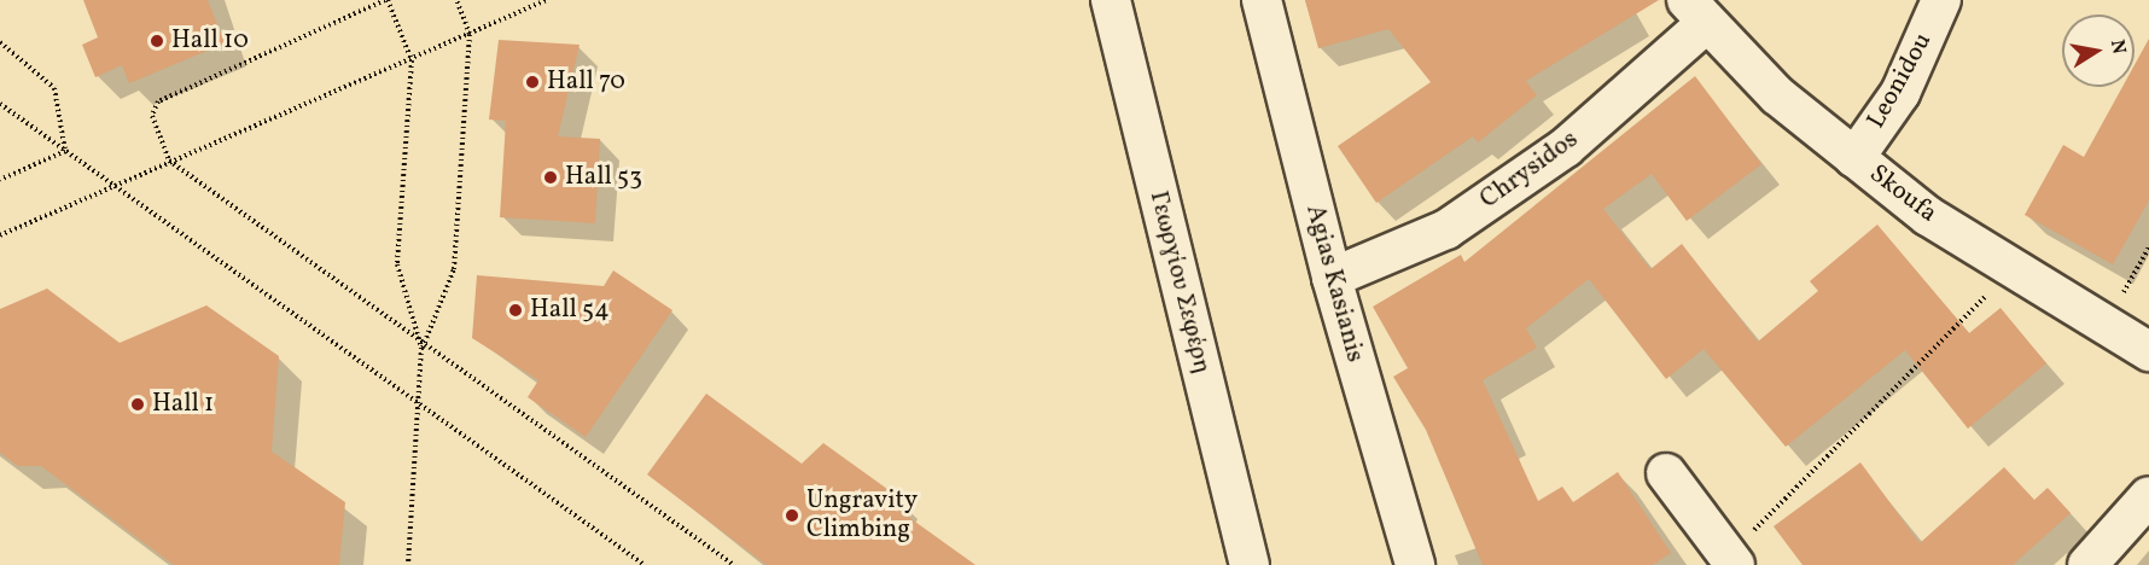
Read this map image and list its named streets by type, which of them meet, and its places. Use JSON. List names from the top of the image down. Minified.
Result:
{"streets":{"street":["Leonidou","Chrysidos","Skoufa","Γεωργίου Σεφέρη","Agias Kasianis"]},"crossings":[["Leonidou","Skoufa"],["Chrysidos","Skoufa"],["Chrysidos","Agias Kasianis"]],"places":["Hall 10","Hall 70","Hall 53","Hall 54","Hall 1","Ungravity Climbing"],"north":"right"}
